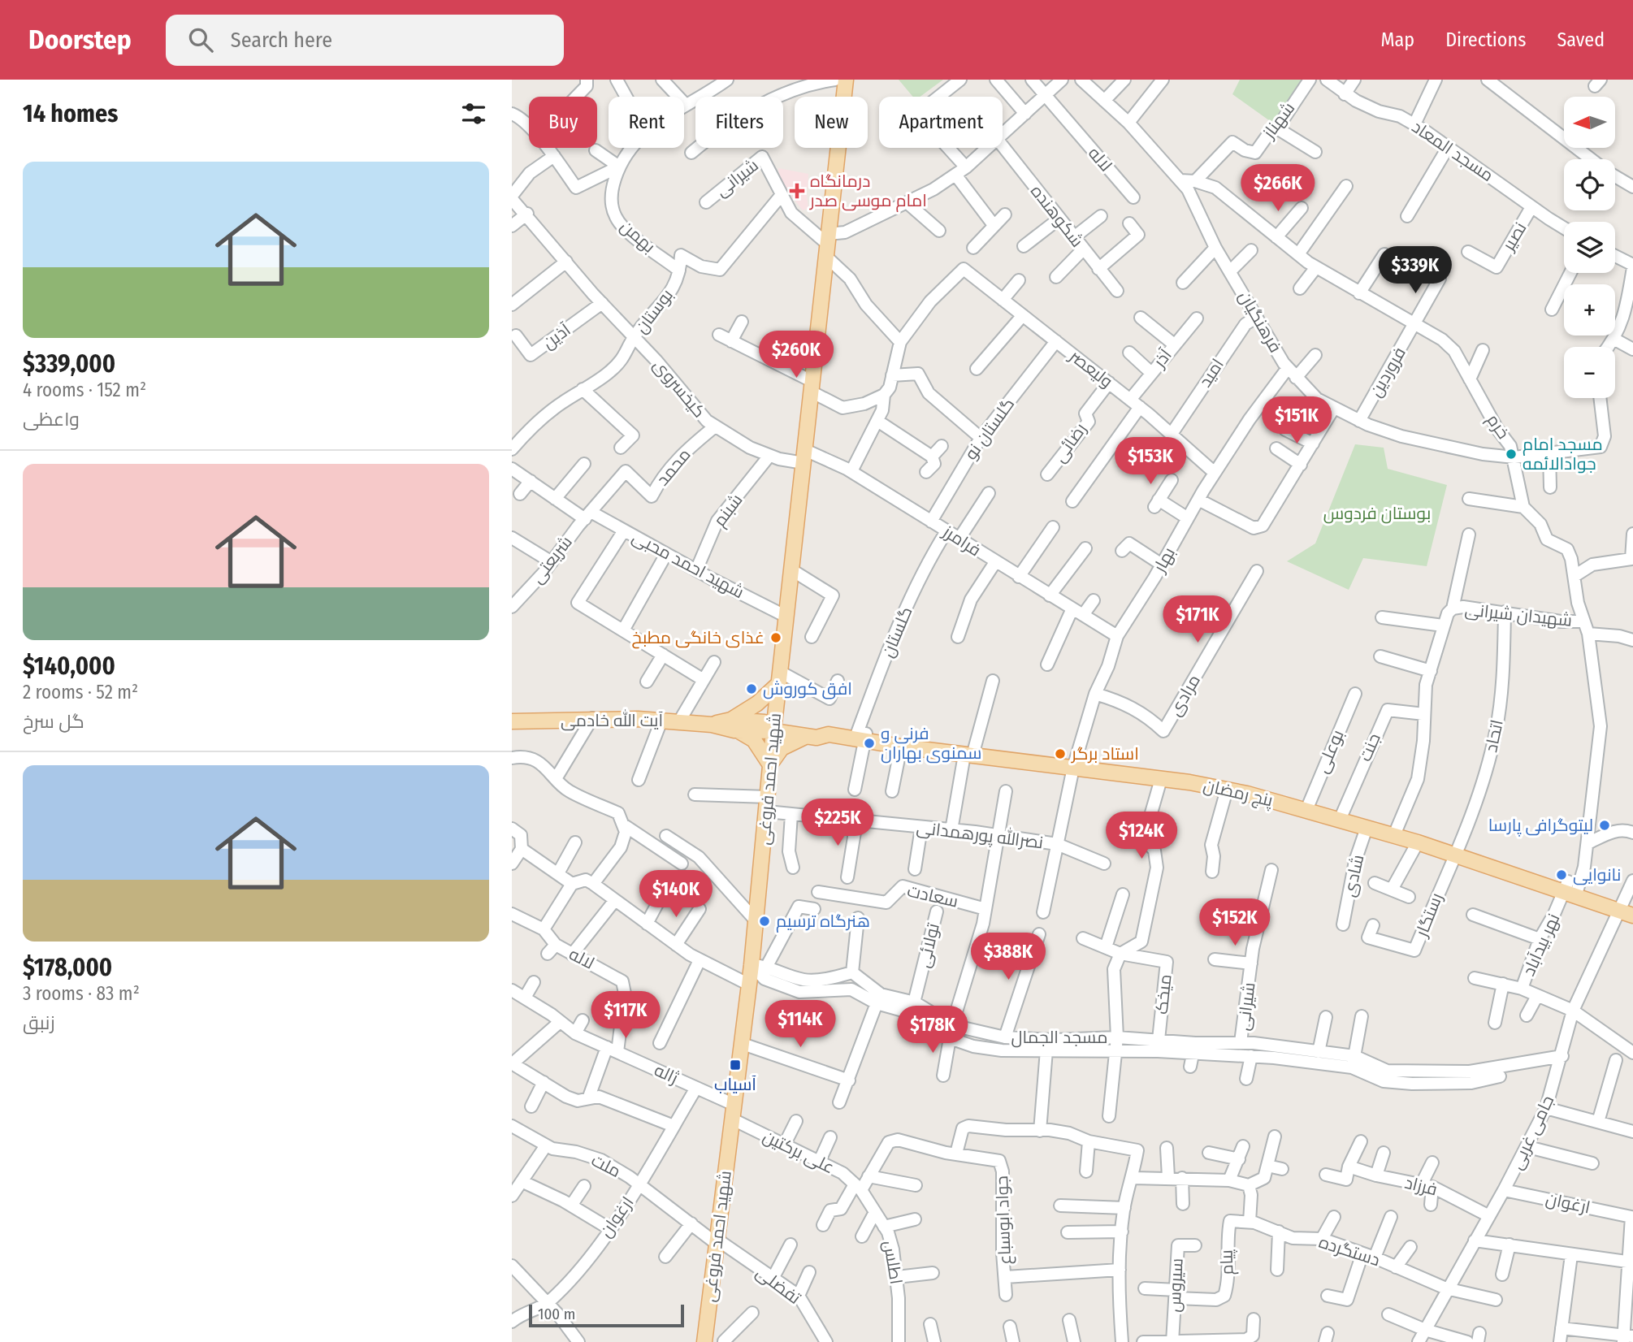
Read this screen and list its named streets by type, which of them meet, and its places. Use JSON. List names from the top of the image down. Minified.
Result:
{"streets":{"main road":["آیت الله خادمی","شهید احمد فروغی","پنج رمضان"],"street":["شهناز","مسجد المعاد","لاله","شیرانی","شکوهنده","بهمن","نصیر","بوستان","فرهنگیان","آذین","آذر","ولیعصر","فروردین","امید","کیخسروی","خرم","گلستان نو","رضائی","محمد","شبنم","فرامرز","شریعتی","بهار","شهید احمد محبی","شهیدان شیرانی","گلستان","مرادی","اتحاد","جنت","بوعلی","نصرالله پورهمدانی","شادی","سعادت","رستگار","نهر بیدآباد","تولائی","میخک","مسجد الجمال","ژاله","جامی غربی","علی برکتین","ملت","فرزاد","ارغوان","جواد ابوسباع","دستگرده","اطلس","پیام","تفضلی","سیروس"]},"crossings":[["شهناز","خرم"],["مسجد المعاد","نصیر"],["لاله","ژاله"],["شیرانی","بوستان"],["شیرانی","شهید احمد فروغی"],["شیرانی","مسجد الجمال"],["بهمن","بوستان"],["بوستان","کیخسروی"],["فرهنگیان","فروردین"],["فرهنگیان","امید"],["فرهنگیان","خرم"],["فرهنگیان","بهار"],["آذین","کیخسروی"],["آذر","ولیعصر"],["ولیعصر","امید"],["ولیعصر","گلستان نو"],["ولیعصر","رضائی"],["ولیعصر","بهار"],["فروردین","خرم"],["کیخسروی","محمد"],["کیخسروی","شبنم"],["کیخسروی","فرامرز"],["کیخسروی","شهید احمد فروغی"],["خرم","شهیدان شیرانی"],["خرم","پنج رمضان"],["خرم","نهر بیدآباد"],["گلستان نو","فرامرز"],["محمد","شریعتی"],["محمد","شهید احمد محبی"],["شبنم","شهید احمد محبی"],["فرامرز","بهار"],["فرامرز","گلستان"],["فرامرز","شهید احمد فروغی"],["شریعتی","شهید احمد محبی"],["بهار","مرادی"],["بهار","پنج رمضان"],["بهار","نصرالله پورهمدانی"],["شهید احمد محبی","شهید احمد فروغی"],["شهیدان شیرانی","اتحاد"],["شهیدان شیرانی","جنت"],["شهیدان شیرانی","پنج رمضان"],["گلستان","پنج رمضان"],["آیت الله خادمی","شهید احمد فروغی"],["آیت الله خادمی","پنج رمضان"],["اتحاد","پنج رمضان"],["اتحاد","رستگار"],["جنت","پنج رمضان"],["بوعلی","پنج رمضان"],["شهید احمد فروغی","پنج رمضان"],["شهید احمد فروغی","نصرالله پورهمدانی"],["شهید احمد فروغی","مسجد الجمال"],["شهید احمد فروغی","ژاله"],["شهید احمد فروغی","علی برکتین"],["شهید احمد فروغی","ملت"],["شهید احمد فروغی","تفضلی"],["پنج رمضان","شادی"],["پنج رمضان","رستگار"],["پنج رمضان","نهر بیدآباد"],["پنج رمضان","جامی غربی"],["نهر بیدآباد","جامی غربی"],["تولائی","مسجد الجمال"],["میخک","مسجد الجمال"],["مسجد الجمال","جامی غربی"],["ژاله","علی برکتین"],["ژاله","ارغوان"],["جامی غربی","فرزاد"],["جامی غربی","ارغوان"],["جامی غربی","دستگرده"],["علی برکتین","جواد ابوسباع"],["علی برکتین","اطلس"],["ملت","ارغوان"],["ملت","تفضلی"],["جواد ابوسباع","اطلس"],["دستگرده","پیام"],["پیام","سیروس"]],"parks":["بوستان فردوس"],"places":{"health":["درمانگاه امام موسی صدر"],"other":["مسجد امام جوادالائمه","غذای خانگی مطبخ","افق کوروش","فرنی و سمنوی بهاران","استاد برگر","لیتوگرافی پارسا","نانوایی","هنرگاه ترسیم"],"transit":["آسیاب"]},"scale_bar":"100 m","north":"left","page":{"header":"Doorstep","search":"Search here","nav":["Map","Directions","Saved"],"heading":"14 homes","map_buttons":["+","−"],"chip":["Buy","Rent","Filters","New","Apartment"],"list":[{"name":"$339,000","note":"4 rooms · 152 m² · واعظی"},{"name":"$140,000","note":"2 rooms · 52 m² · گل سرخ"},{"name":"$178,000","note":"3 rooms · 83 m² · زنبق"}],"price":["$266K","$339K","$260K","$151K","$153K","$171K","$225K","$124K","$140K","$152K","$388K","$117K","$114K","$178K"],"scale":"100 m"}}
